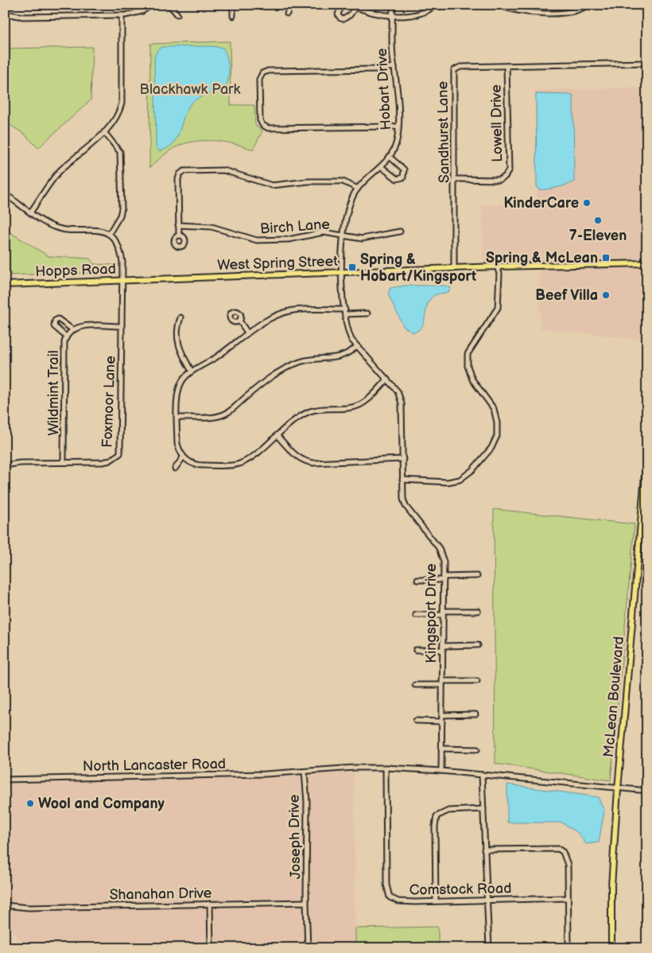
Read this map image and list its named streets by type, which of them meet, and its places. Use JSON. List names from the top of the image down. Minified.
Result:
{"streets":{"main road":["West Spring Street","Hopps Road","McLean Boulevard"],"street":["Hobart Drive","Lowell Drive","Sandhurst Lane","Birch Lane","Wildmint Trail","Foxmoor Lane","Kingsport Drive","North Lancaster Road","Joseph Drive","Comstock Road","Shanahan Drive"]},"crossings":[["Hobart Drive","Birch Lane"],["Hobart Drive","West Spring Street"],["Hobart Drive","Kingsport Drive"],["Lowell Drive","Sandhurst Lane"],["Sandhurst Lane","West Spring Street"],["West Spring Street","Hopps Road"],["West Spring Street","Kingsport Drive"],["Hopps Road","Foxmoor Lane"],["Wildmint Trail","Foxmoor Lane"],["Kingsport Drive","North Lancaster Road"],["McLean Boulevard","North Lancaster Road"],["North Lancaster Road","Joseph Drive"],["North Lancaster Road","Comstock Road"],["Joseph Drive","Shanahan Drive"]],"parks":["Blackhawk Park"],"places":{"other":["KinderCare","7-Eleven","Beef Villa","Wool and Company"],"transit":["Spring & McLean","Spring & Hobart/Kingsport"]}}
